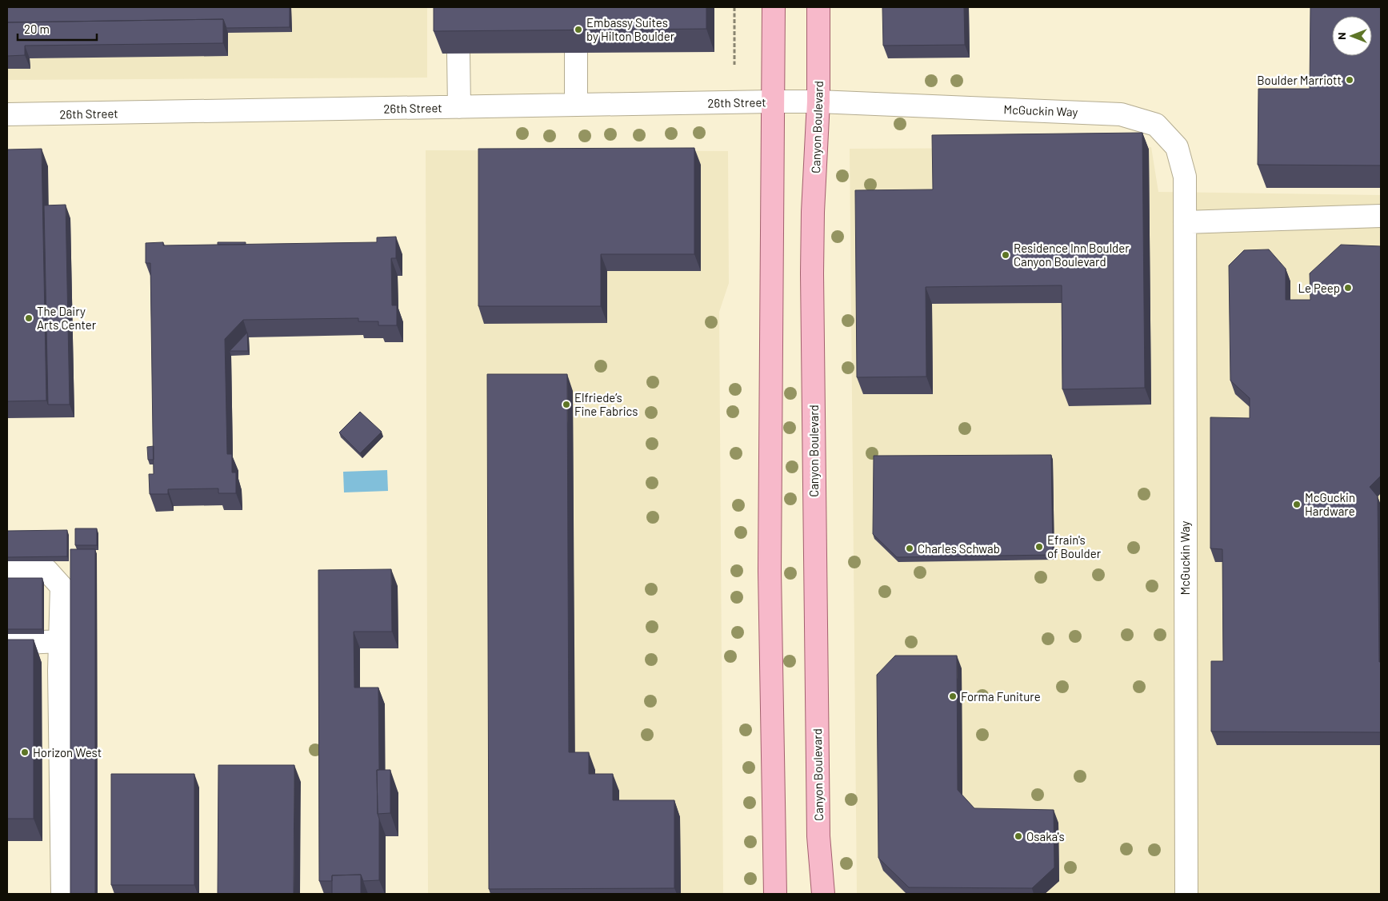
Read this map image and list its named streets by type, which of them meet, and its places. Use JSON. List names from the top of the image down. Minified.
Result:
{"streets":{"main road":["Canyon Boulevard"],"street":["26th Street","McGuckin Way"]},"crossings":[["26th Street","McGuckin Way"],["26th Street","Canyon Boulevard"],["McGuckin Way","Canyon Boulevard"]],"places":["Embassy Suites by Hilton Boulder","Boulder Marriott","Residence Inn Boulder Canyon Boulevard","Le Peep","The Dairy Arts Center","Elfriede’s Fine Fabrics","McGuckin Hardware","Efrain's of Boulder","Charles Schwab","Forma Funiture","Horizon West","Osaka's"],"scale_bar":"20 m","north":"left"}
